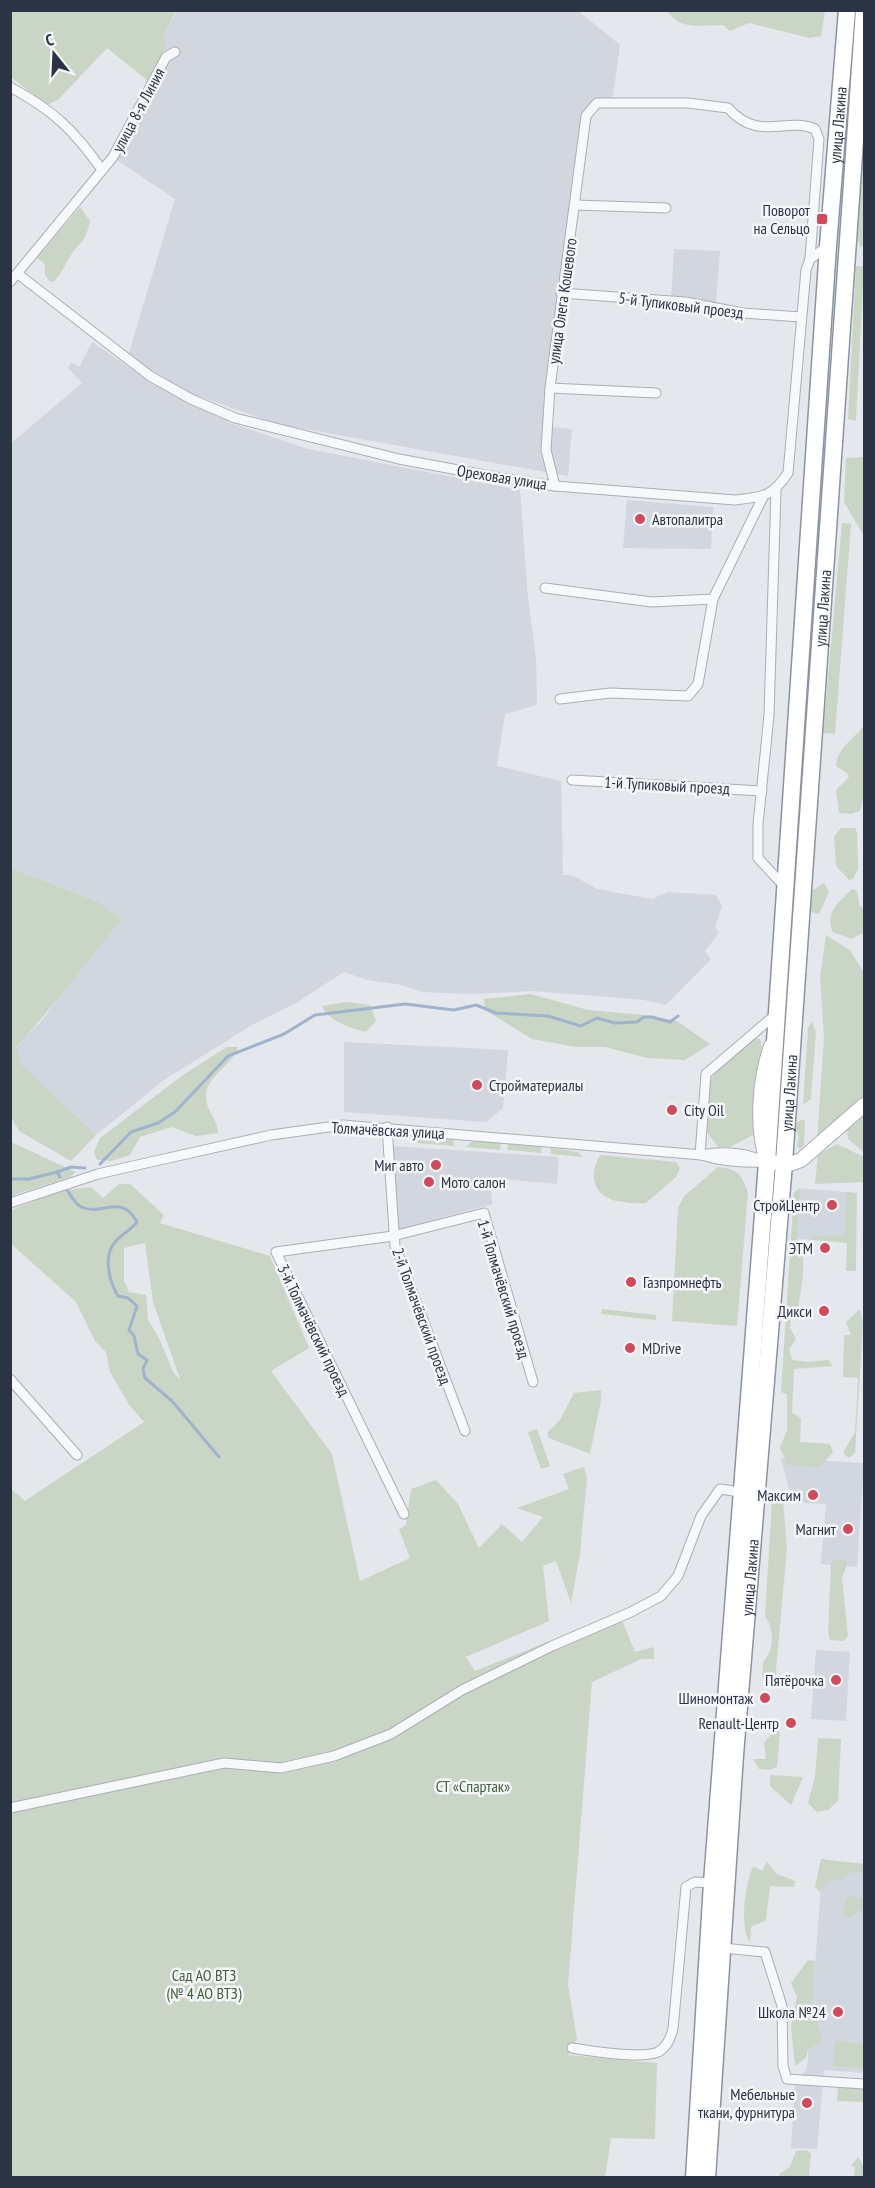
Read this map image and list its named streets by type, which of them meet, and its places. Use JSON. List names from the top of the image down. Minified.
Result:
{"streets":{"highway":["улица Лакина"],"street":["улица 8-я Линия","улица Олега Кошевого","5-й Тупиковый проезд","Ореховая улица","1-й Тупиковый проезд","Толмачёвская улица","1-й Толмачёвский проезд","2-й Толмачёвский проезд","3-й Толмачёвский проезд"]},"crossings":[["улица 8-я Линия","Ореховая улица"],["улица Лакина","Толмачёвская улица"],["улица Олега Кошевого","5-й Тупиковый проезд"],["улица Олега Кошевого","Ореховая улица"],["Толмачёвская улица","2-й Толмачёвский проезд"],["1-й Толмачёвский проезд","2-й Толмачёвский проезд"],["1-й Толмачёвский проезд","3-й Толмачёвский проезд"],["2-й Толмачёвский проезд","3-й Толмачёвский проезд"]],"parks":["СТ «Спартак»","Сад АО ВТЗ (№ 4 АО ВТЗ)"],"places":{"transit":["Поворот на Сельцо"],"other":["Автопалитра","Стройматериалы","City Oil","Миг авто","Мото салон","СтройЦентр","ЭТМ","Газпромнефть","Дикси","MDrive","Максим","Магнит","Пятёрочка","Шиномонтаж","Renault-Центр","Школа №24","Мебельные ткани, фурнитура"]},"north":"top"}
